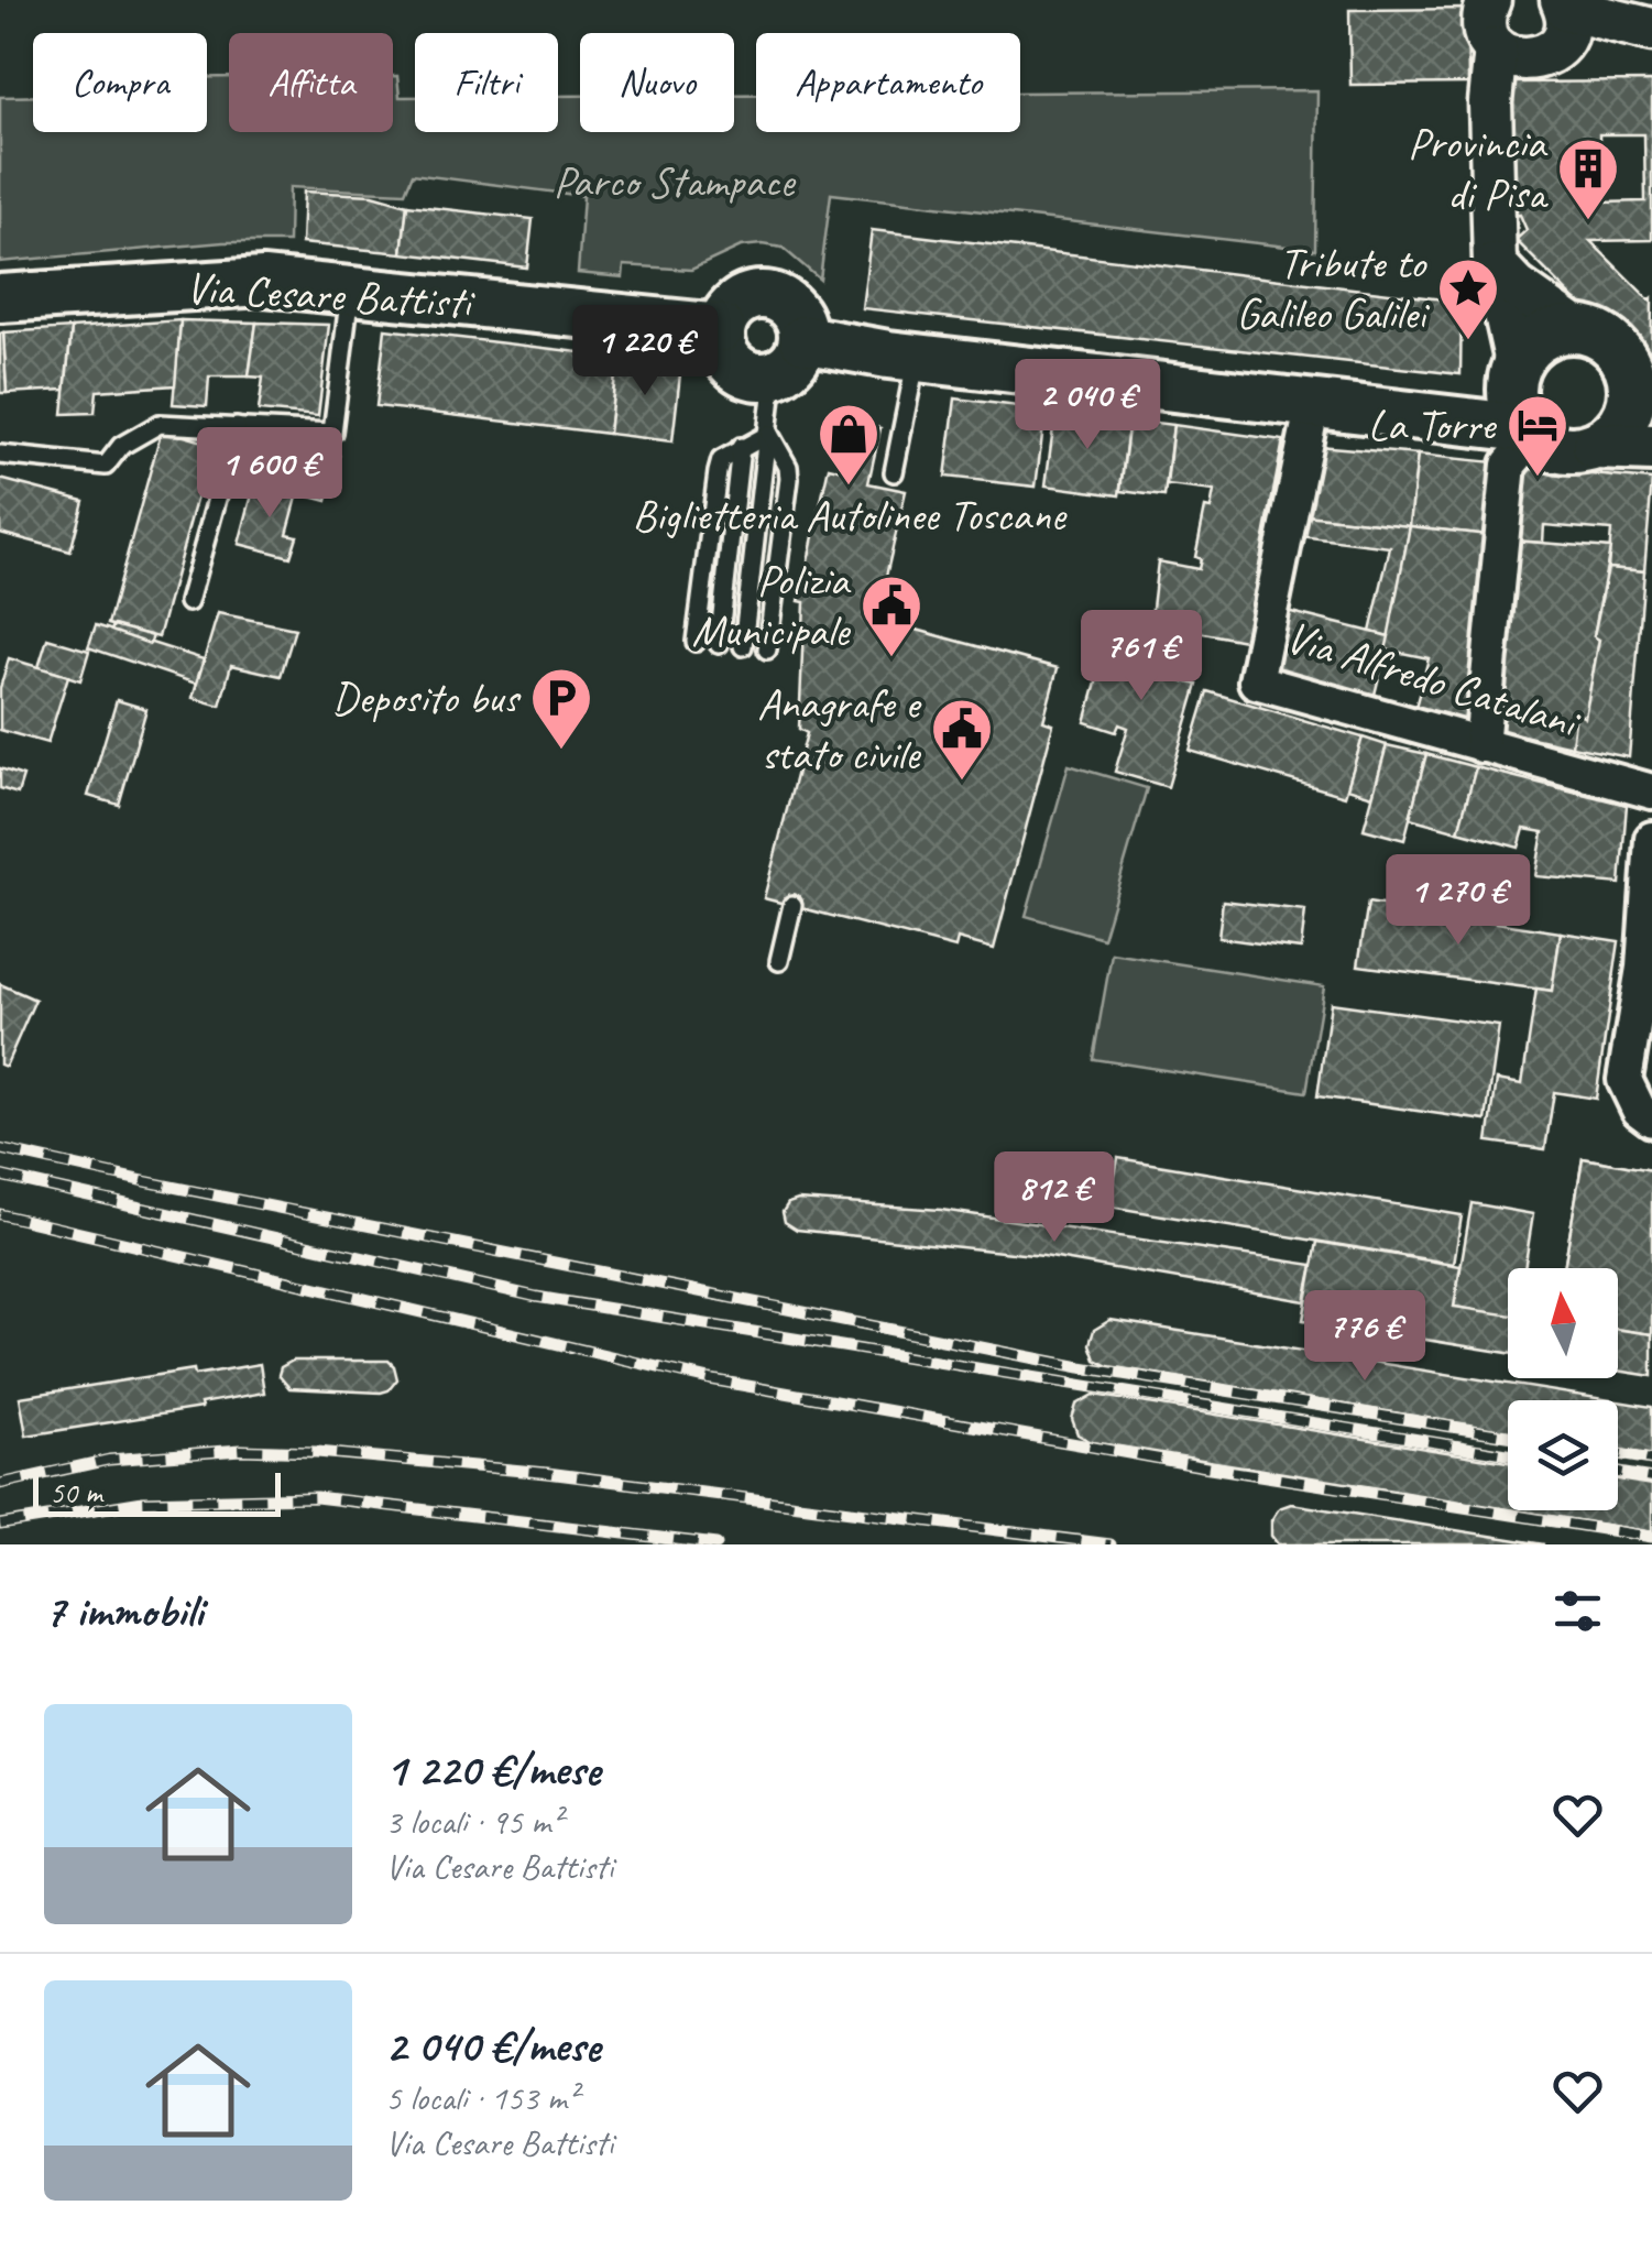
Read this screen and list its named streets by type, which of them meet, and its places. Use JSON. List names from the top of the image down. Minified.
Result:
{"streets":{"main road":["Via Cesare Battisti"],"street":["Via Alfredo Catalani"]},"parks":["Parco Stampace"],"places":{"building":["Provincia di Pisa"],"place":["Tribute to Galileo Galilei"],"hotel":["La Torre"],"shop":["Biglietteria Autolinee Toscane"],"public building":["Polizia Municipale","Anagrafe e stato civile"],"parking":["Deposito bus"]},"scale_bar":"50 m","north":"top","page":{"chip":["Compra","Affitta","Filtri","Nuovo","Appartamento"],"price":["1 220 €","2 040 €","1 600 €","761 €","1 270 €","812 €","776 €"],"scale":"50 m","heading":"7 immobili","list":[{"name":"1 220 €/mese","note":"3 locali · 95 m² · Via Cesare Battisti"},{"name":"2 040 €/mese","note":"5 locali · 153 m² · Via Cesare Battisti"}]}}
